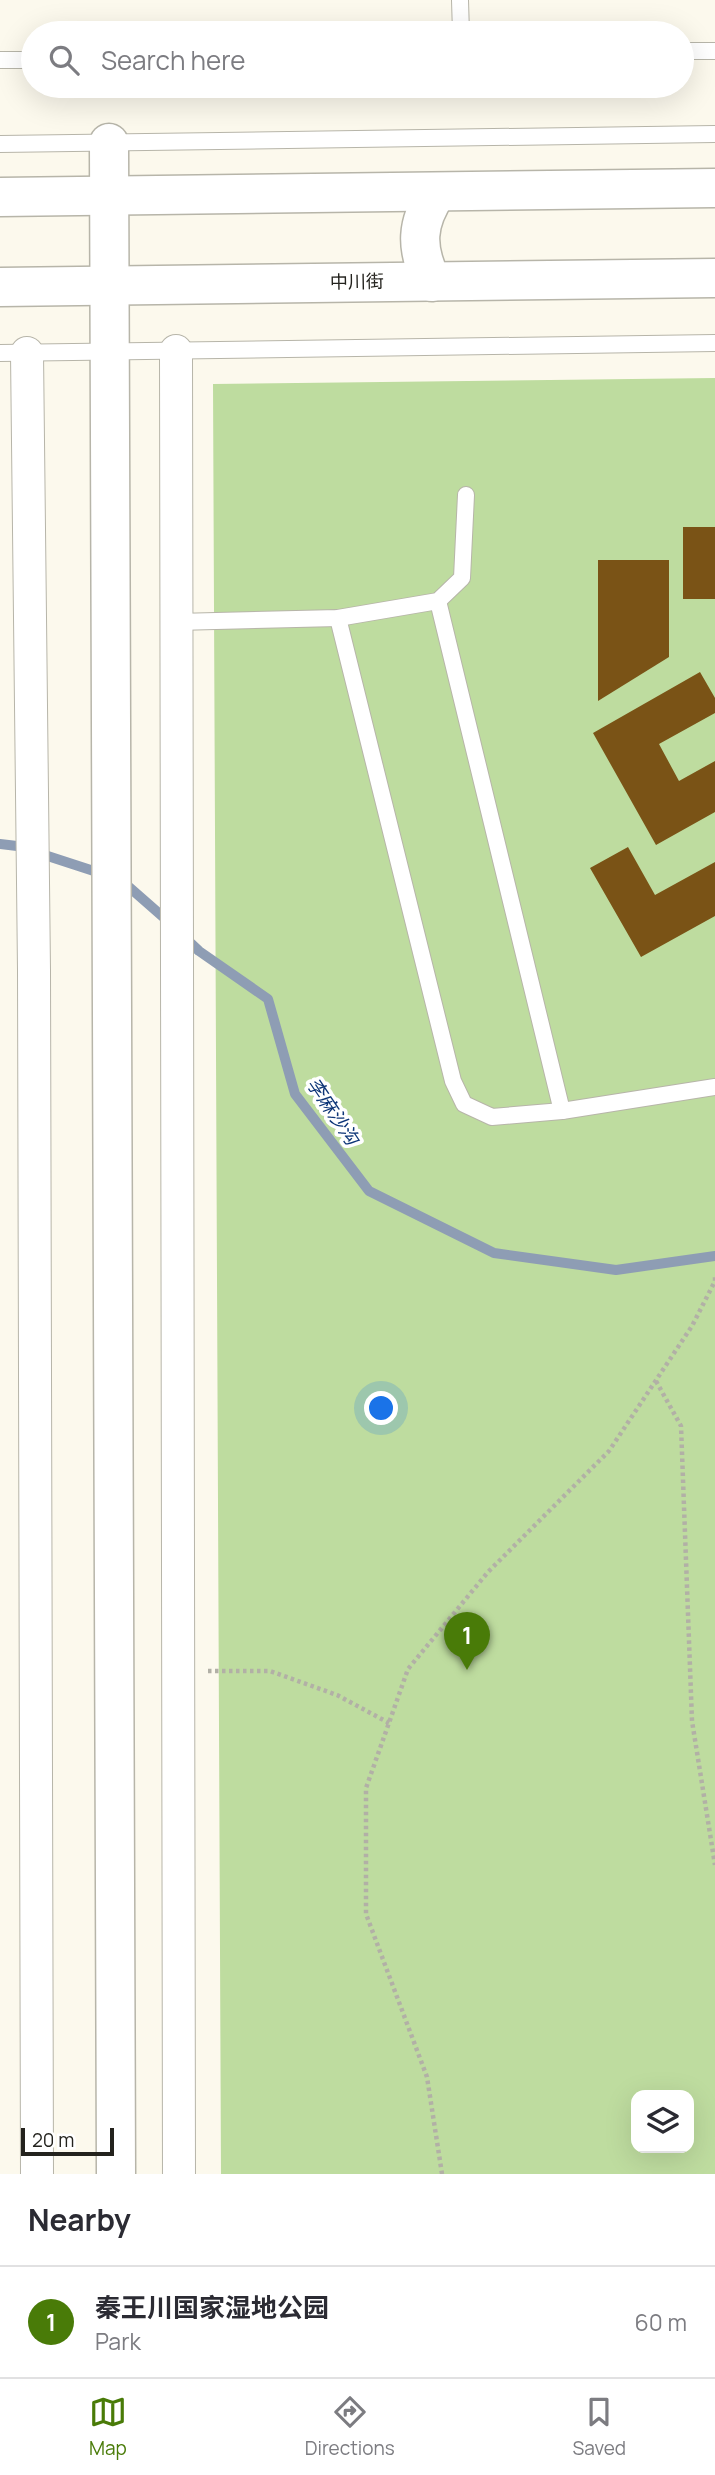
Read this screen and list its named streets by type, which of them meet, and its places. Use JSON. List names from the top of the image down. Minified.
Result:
{"streets":{"street":["中川街"]},"water":["李麻沙沟"],"scale_bar":"20 m","page":{"search":"Search here","pins":"1","scale":"20 m","heading":"Nearby","list":[{"mark":"1","name":"秦王川国家湿地公园","note":"Park","value":"60 m"}],"nav":["Map","Directions","Saved"]}}
